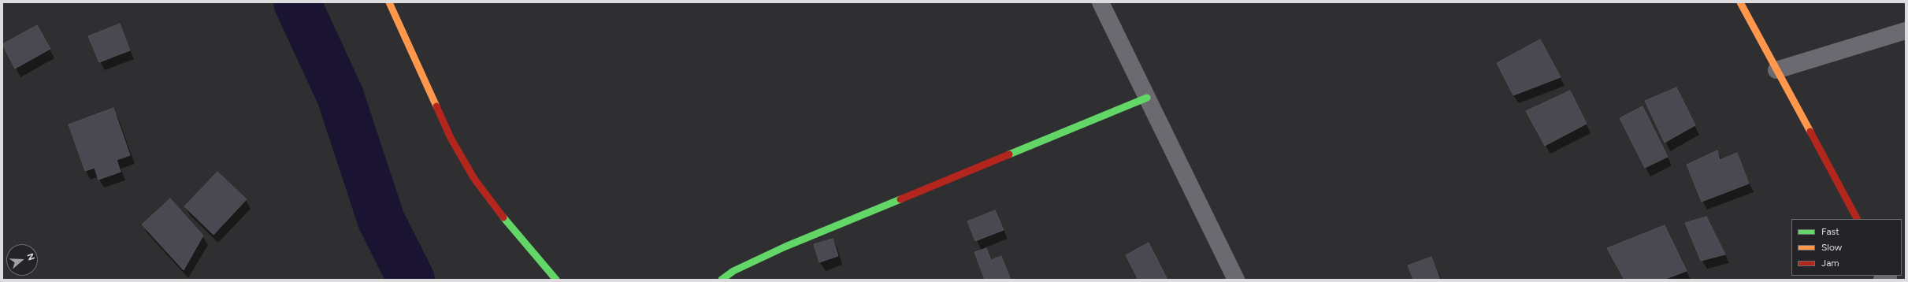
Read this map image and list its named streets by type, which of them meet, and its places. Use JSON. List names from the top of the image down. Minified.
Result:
{"legend":["Fast","Slow","Jam"],"north":"right"}
